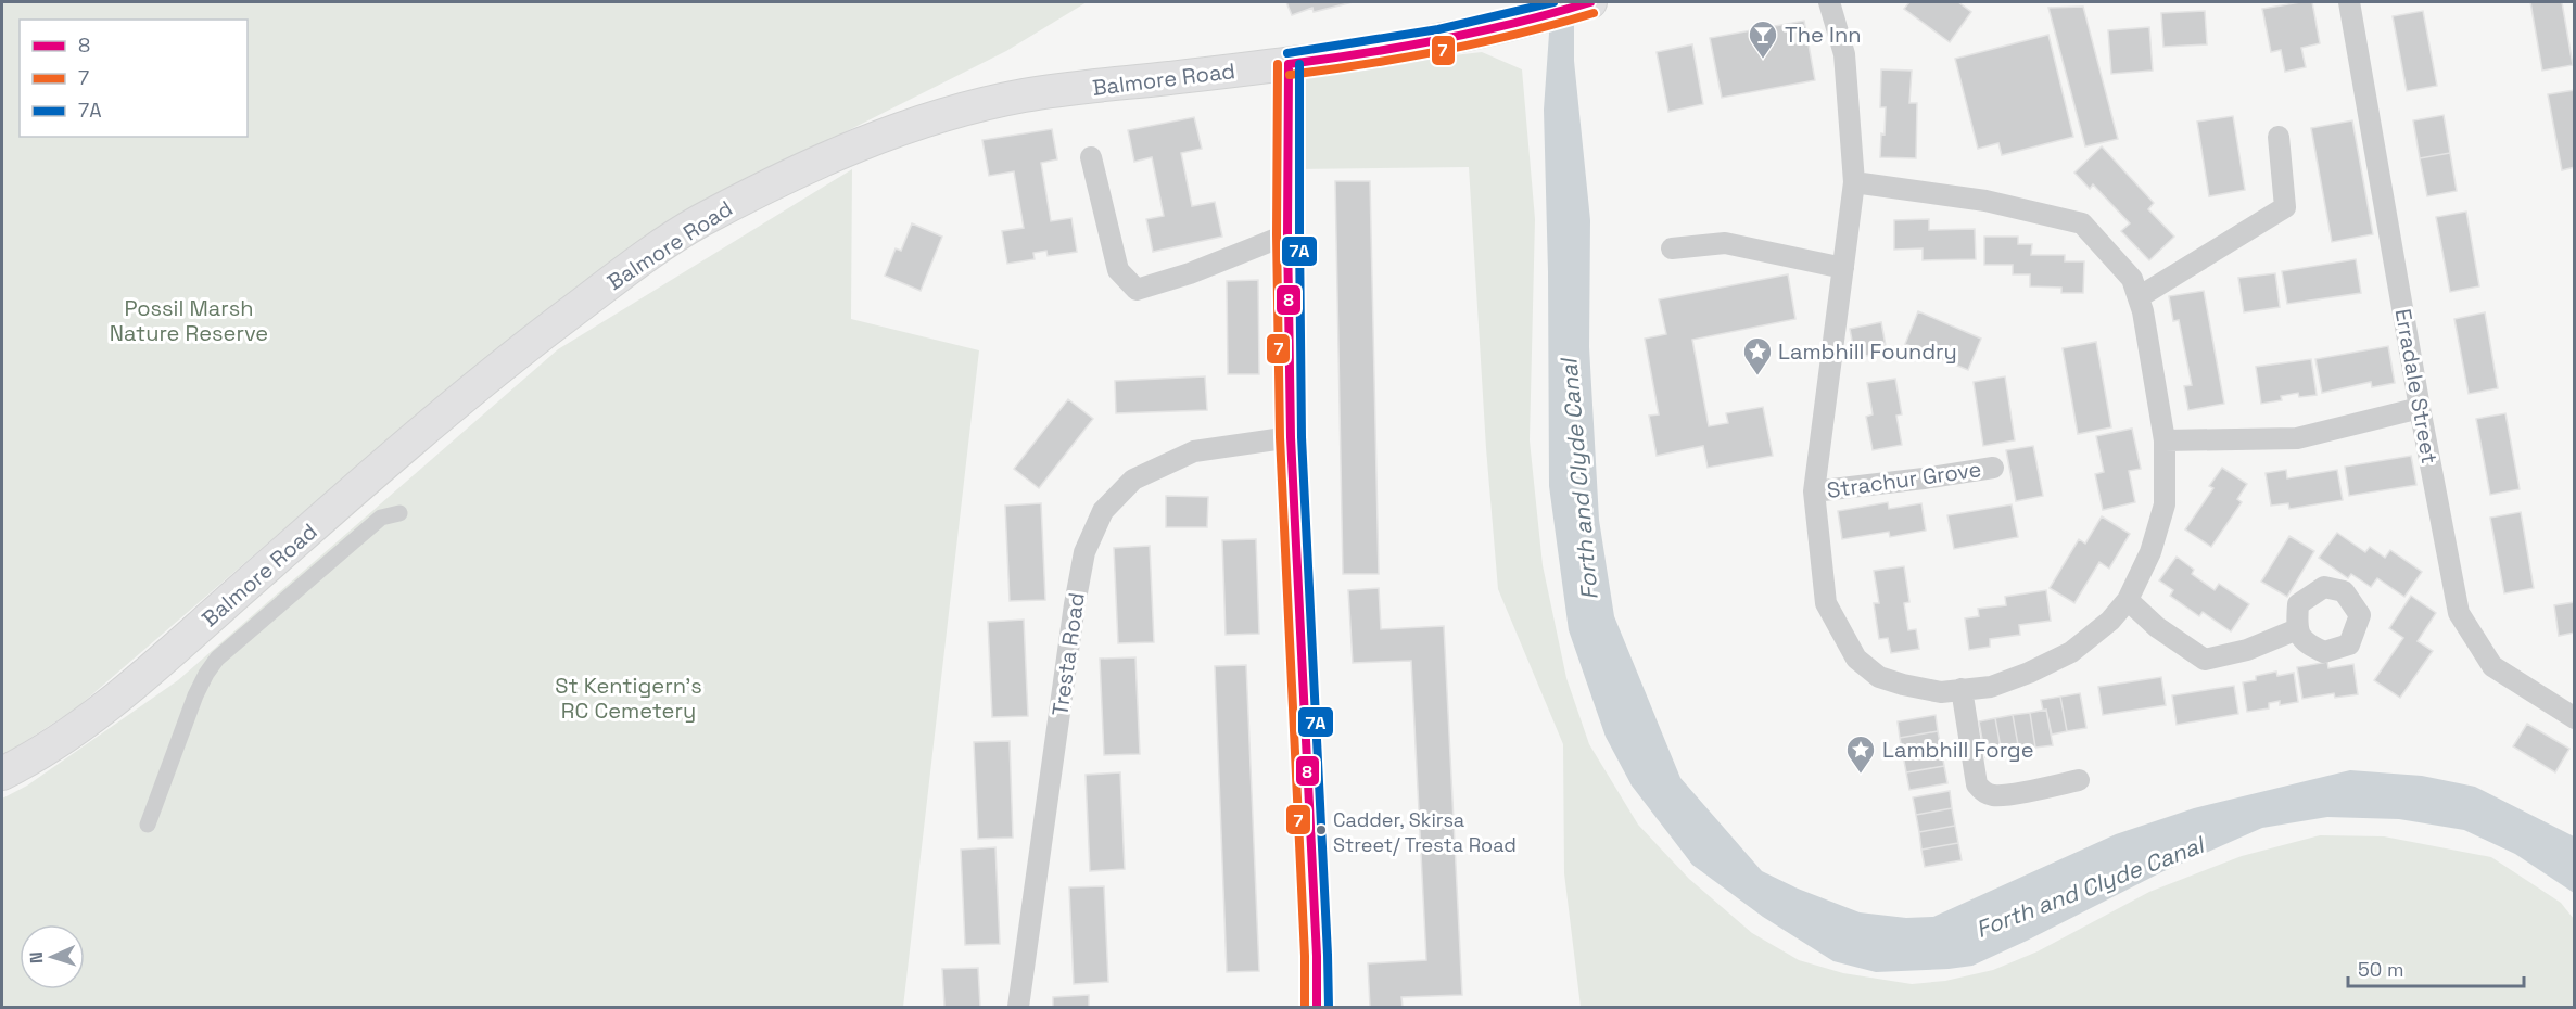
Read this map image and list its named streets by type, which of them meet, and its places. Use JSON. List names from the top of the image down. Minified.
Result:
{"streets":{"main road":["Balmore Road"],"street":["Erradale Street","Strachur Grove","Tresta Road"]},"water":["Forth and Clyde Canal"],"parks":["Possil Marsh Nature Reserve","St Kentigern's RC Cemetery"],"places":{"bar":["The Inn"],"place":["Lambhill Foundry","Lambhill Forge"],"other":["Cadder, Skirsa Street/ Tresta Road"]},"lines":["transit line 8","transit line 7A","transit line 7"],"legend":["8","7","7A"],"scale_bar":"50 m","north":"left"}
